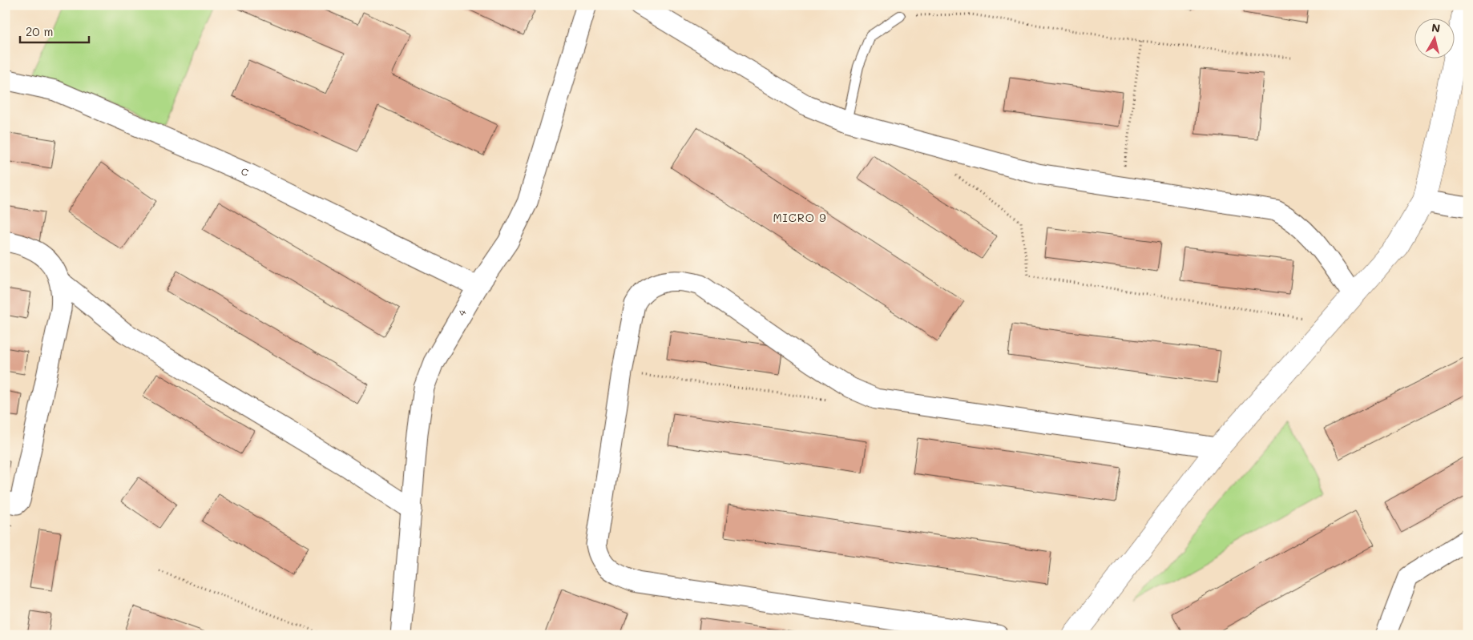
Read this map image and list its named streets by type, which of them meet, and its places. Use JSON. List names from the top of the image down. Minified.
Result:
{"streets":{"street":["C","4"]},"crossings":[["C","4"]],"districts":["MICRO 9"],"scale_bar":"20 m","north":"top"}
